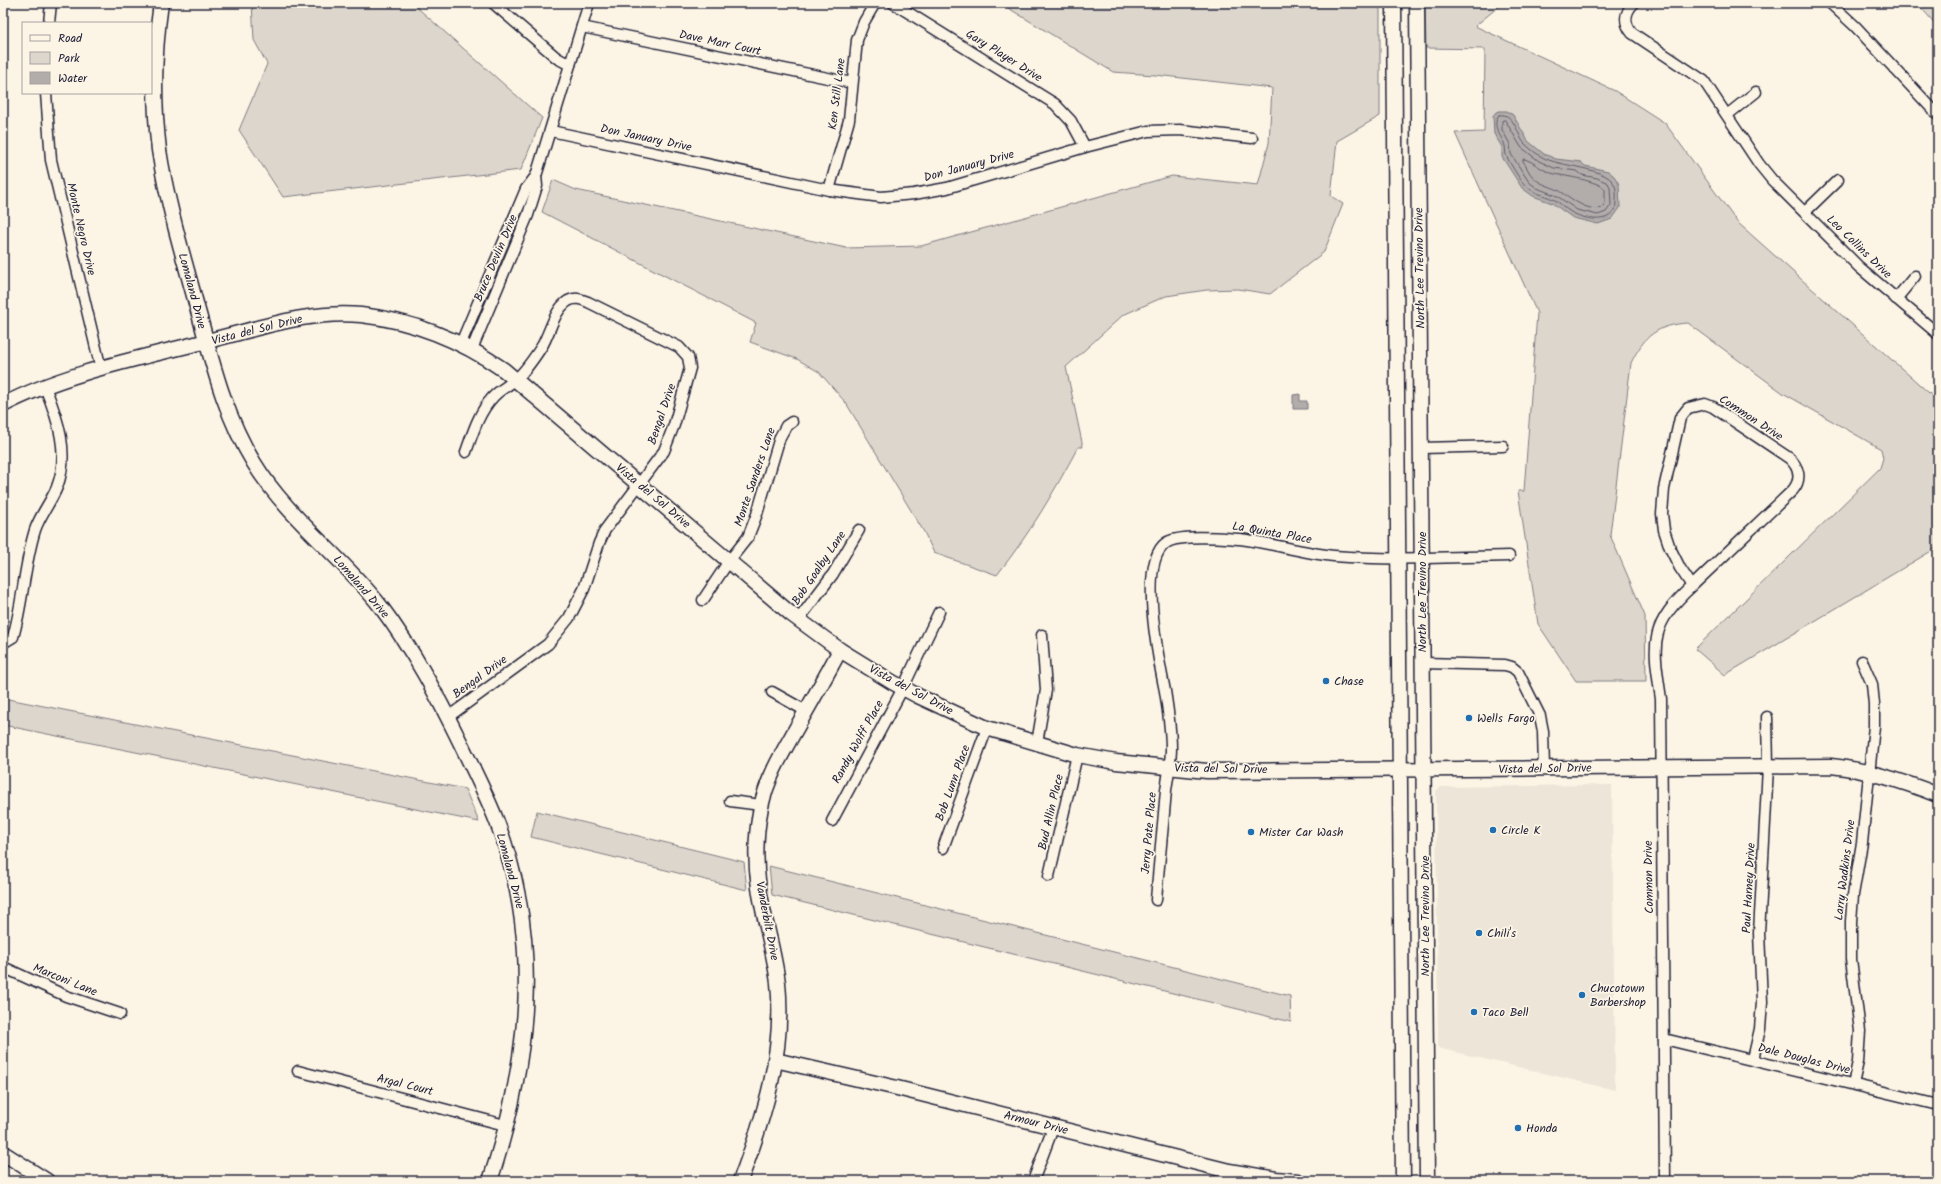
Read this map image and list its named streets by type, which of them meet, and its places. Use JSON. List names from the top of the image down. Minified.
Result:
{"streets":{"main road":["North Lee Trevino Drive","Lomaland Drive","Vista del Sol Drive","Vanderbilt Drive","Armour Drive"],"street":["Dave Marr Court","Gary Player Drive","Ken Still Lane","Don January Drive","Monte Negro Drive","Leo Collins Drive","Bruce Devlin Drive","Bengal Drive","Common Drive","Monte Sanders Lane","La Quinta Place","Bob Goalby Lane","Randy Wolff Place","Bob Lunn Place","Bud Allin Place","Jerry Pate Place","Larry Wadkins Drive","Paul Harney Drive","Marconi Lane","Dale Douglas Drive","Argal Court"]},"crossings":[["Dave Marr Court","Ken Still Lane"],["Dave Marr Court","Bruce Devlin Drive"],["Gary Player Drive","Don January Drive"],["Ken Still Lane","Don January Drive"],["Don January Drive","Bruce Devlin Drive"],["Monte Negro Drive","Vista del Sol Drive"],["Bruce Devlin Drive","Vista del Sol Drive"],["North Lee Trevino Drive","Vista del Sol Drive"],["North Lee Trevino Drive","La Quinta Place"],["Lomaland Drive","Vista del Sol Drive"],["Lomaland Drive","Bengal Drive"],["Lomaland Drive","Argal Court"],["Vista del Sol Drive","Bengal Drive"],["Vista del Sol Drive","Common Drive"],["Vista del Sol Drive","Monte Sanders Lane"],["Vista del Sol Drive","La Quinta Place"],["Vista del Sol Drive","Bob Goalby Lane"],["Vista del Sol Drive","Randy Wolff Place"],["Vista del Sol Drive","Bob Lunn Place"],["Vista del Sol Drive","Bud Allin Place"],["Vista del Sol Drive","Jerry Pate Place"],["Vista del Sol Drive","Larry Wadkins Drive"],["Vista del Sol Drive","Paul Harney Drive"],["Vista del Sol Drive","Vanderbilt Drive"],["Common Drive","Dale Douglas Drive"],["La Quinta Place","Jerry Pate Place"],["Larry Wadkins Drive","Dale Douglas Drive"],["Paul Harney Drive","Dale Douglas Drive"],["Vanderbilt Drive","Armour Drive"]],"places":["Chase","Wells Fargo","Circle K","Mister Car Wash","Chili's","Chucotown Barbershop","Taco Bell","Honda"],"legend":["Road","Park","Water"]}
